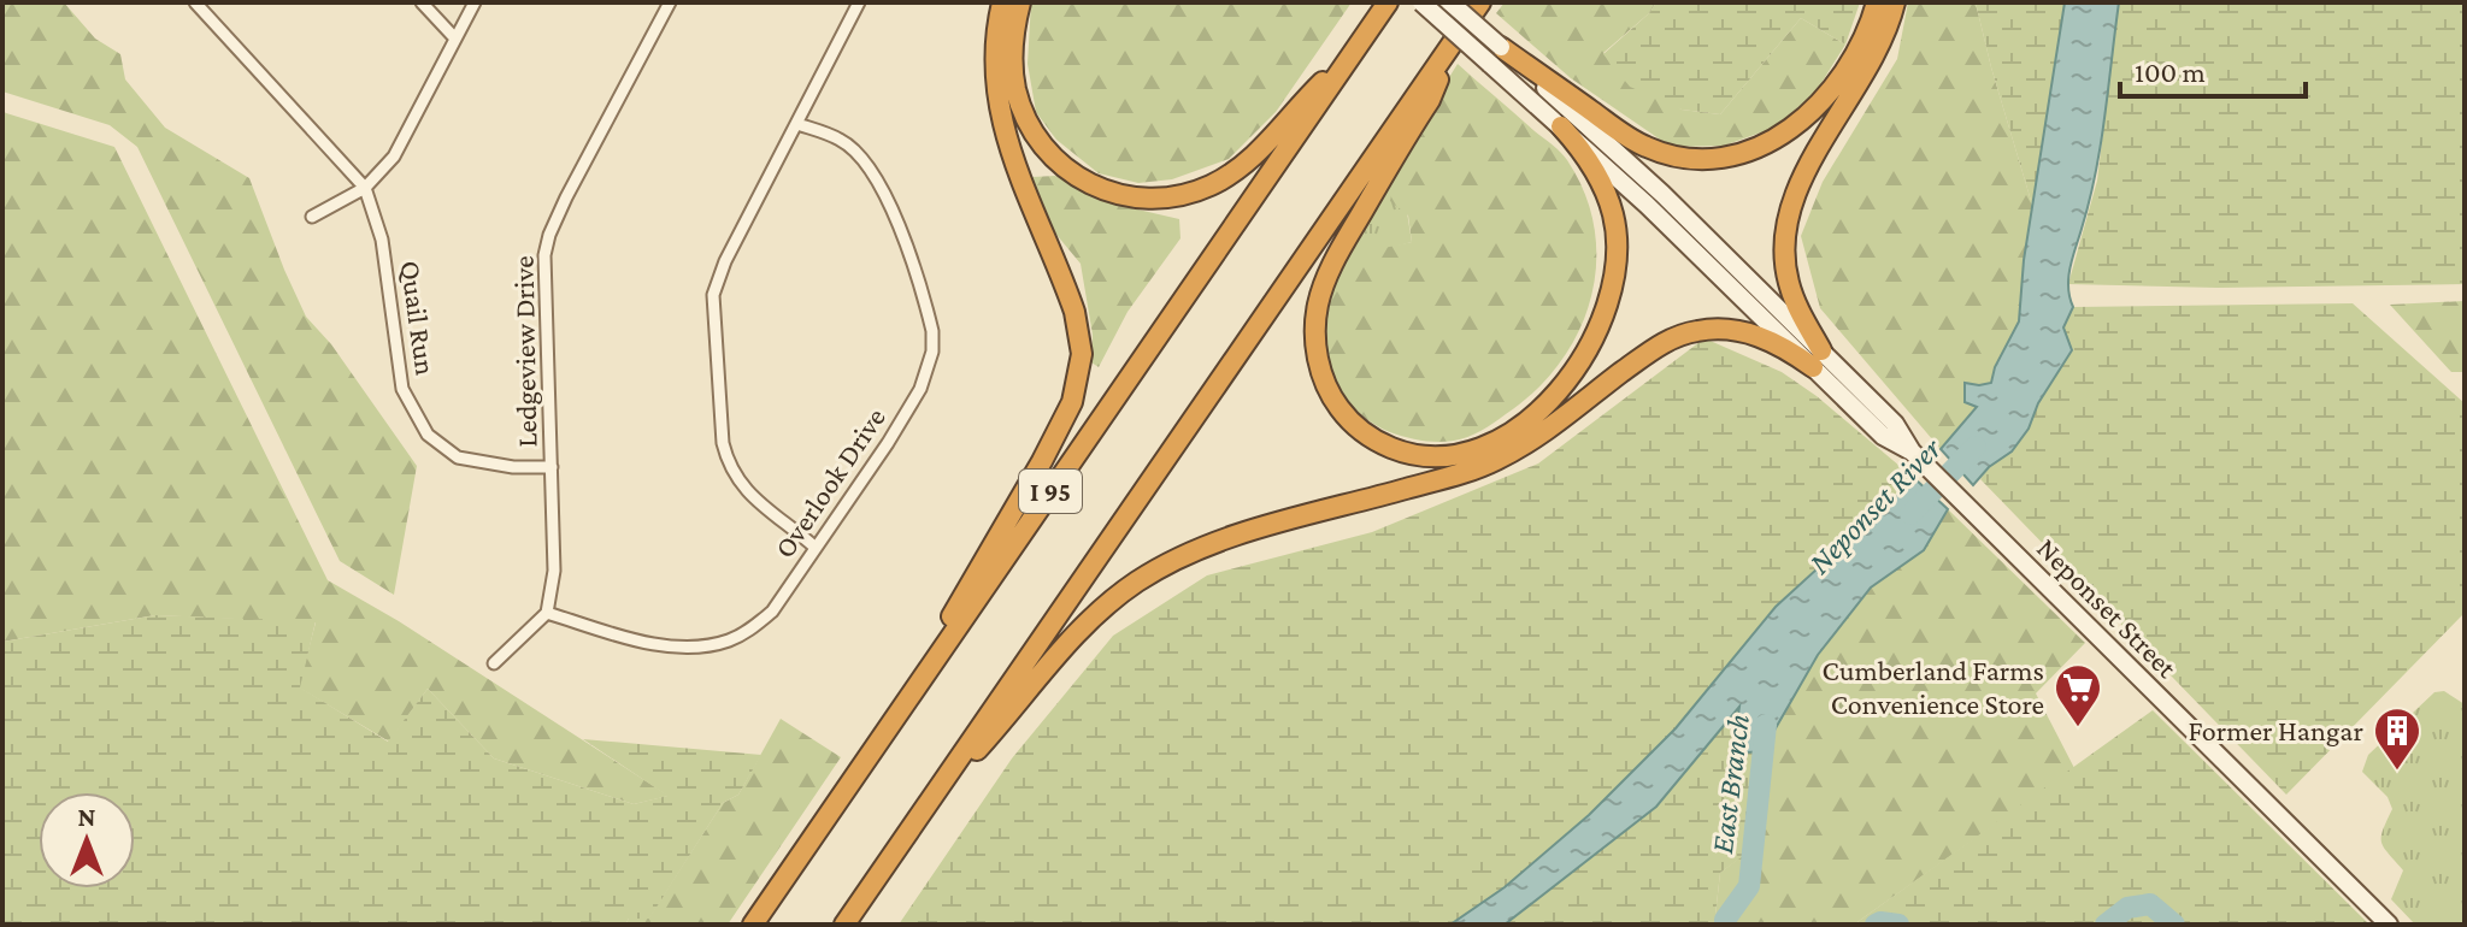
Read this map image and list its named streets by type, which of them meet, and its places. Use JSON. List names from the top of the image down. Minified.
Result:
{"streets":{"highway":["I 95"],"main road":["Neponset Street"],"street":["Quail Run","Ledgeview Drive","Overlook Drive"]},"crossings":[["Quail Run","Ledgeview Drive"],["Ledgeview Drive","Overlook Drive"]],"water":["Neponset River","East Branch"],"places":{"supermarket":["Cumberland Farms Convenience Store"],"building":["Former Hangar"]},"scale_bar":"100 m","north":"top"}
